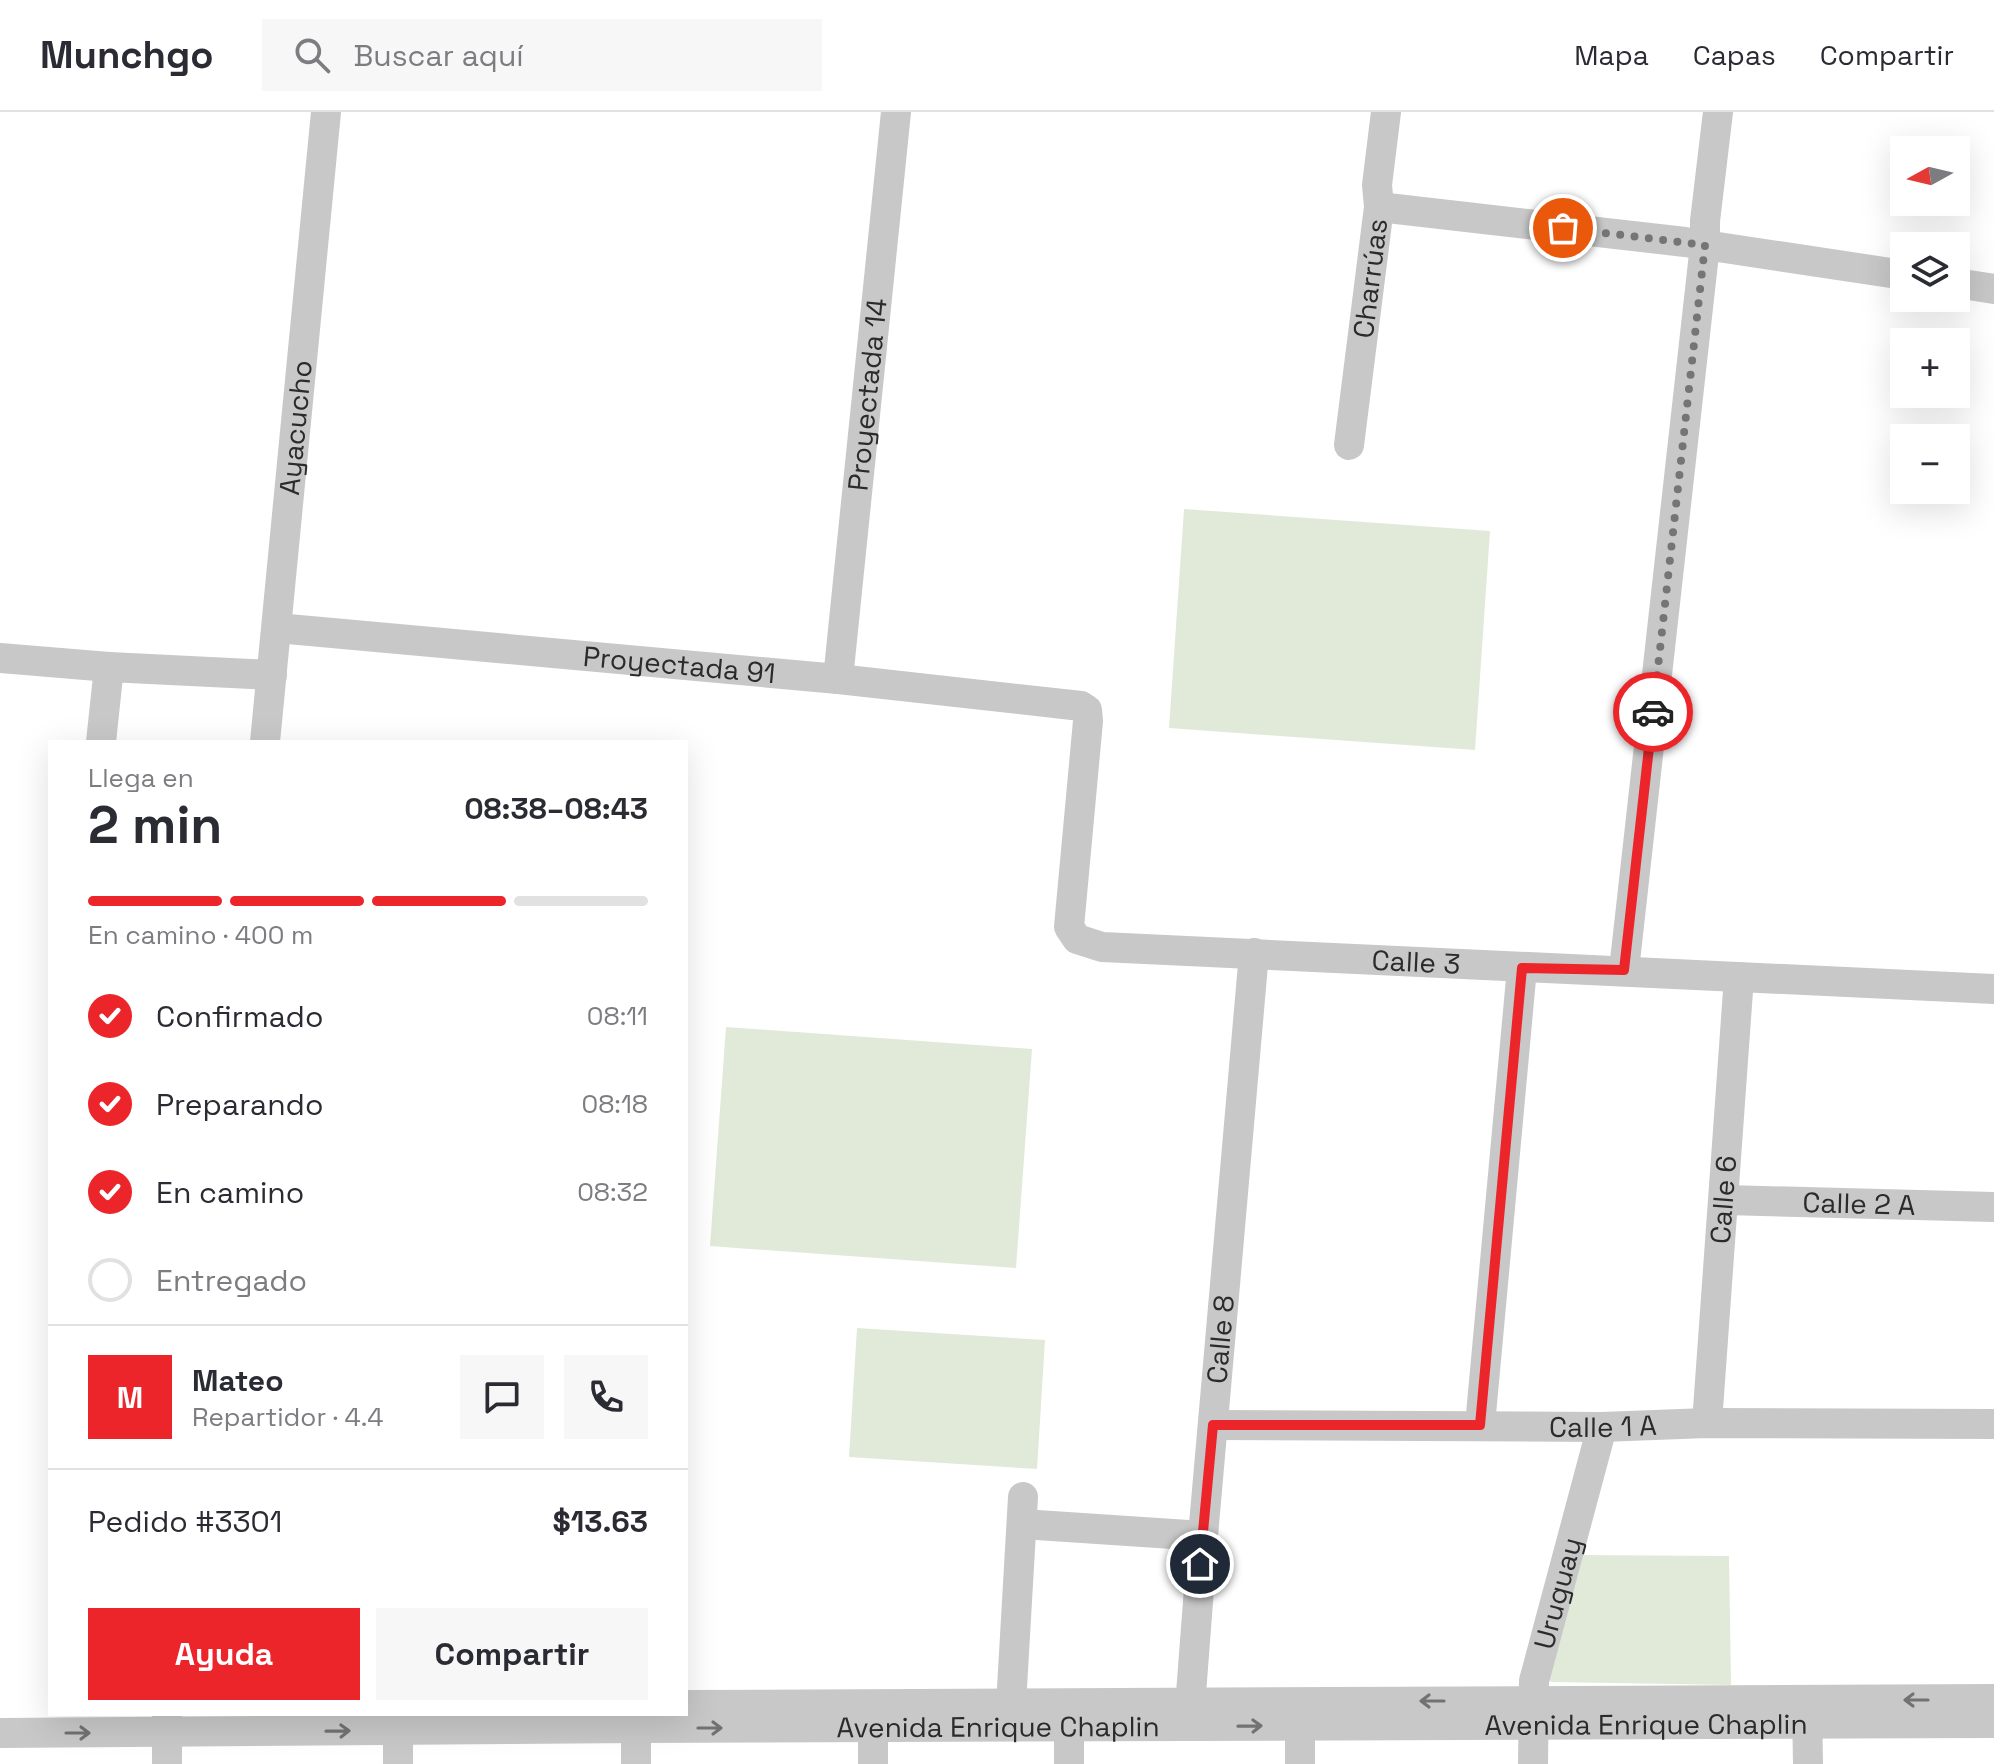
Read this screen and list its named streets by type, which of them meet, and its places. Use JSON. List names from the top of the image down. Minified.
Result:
{"streets":{"street":["Charrúas","Proyectada 14","Ayacucho","Proyectada 91","Calle 3","Calle 6","Calle 2 A","Calle 8","Calle 1 A","Uruguay","Avenida Enrique Chaplin"]},"crossings":[["Proyectada 14","Proyectada 91"],["Ayacucho","Proyectada 91"],["Proyectada 91","Calle 3"],["Calle 3","Calle 6"],["Calle 3","Calle 8"],["Calle 6","Calle 2 A"],["Calle 6","Calle 1 A"],["Calle 8","Calle 1 A"],["Calle 8","Avenida Enrique Chaplin"],["Calle 1 A","Uruguay"],["Uruguay","Avenida Enrique Chaplin"]],"north":"left","page":{"header":"Munchgo","search":"Buscar aquí","nav":["Mapa","Capas","Compartir"],"map_buttons":["+","−"],"heading":["2 min","Llega en","08:38–08:43"],"panel":["Mateo","Repartidor · 4.4","Pedido #3301","$13.63"],"bar":"En camino · 400 m","list":[["Confirmado","08:11"],["Preparando","08:18"],["En camino","08:32"],"Entregado"],"round":"M","buttons":["Ayuda","Compartir"]}}
